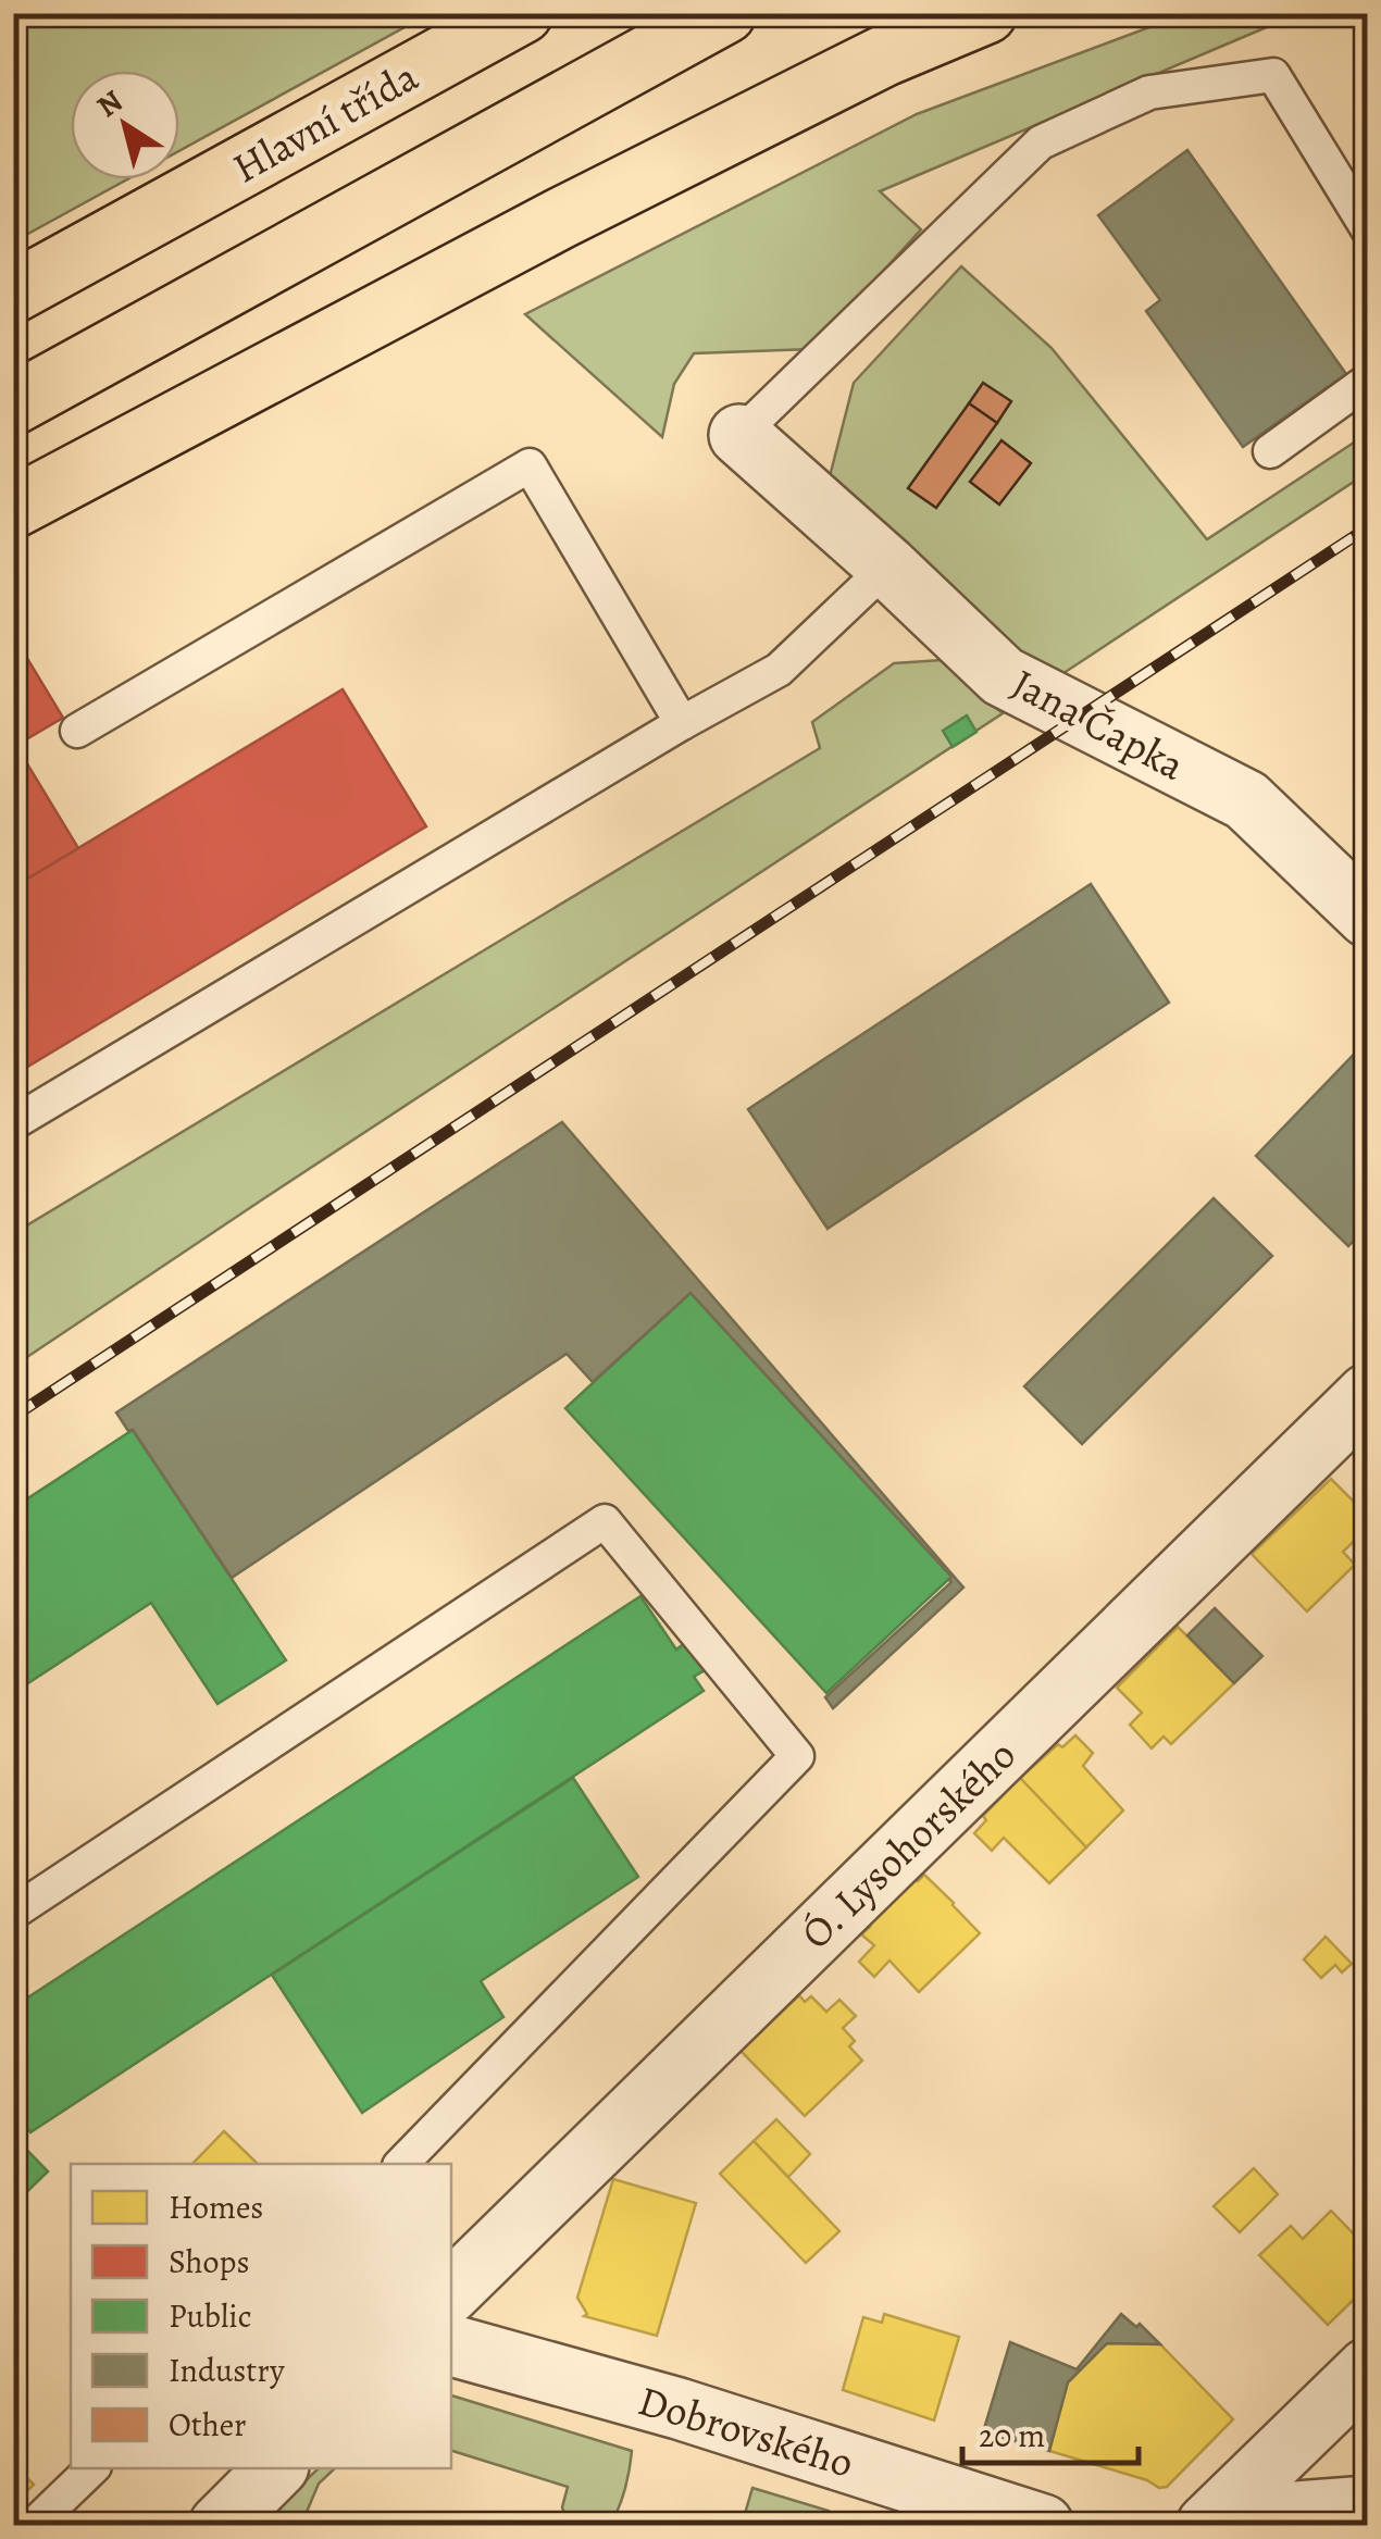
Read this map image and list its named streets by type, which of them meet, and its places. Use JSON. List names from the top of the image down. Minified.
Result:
{"streets":{"highway":["Hlavní třída"],"street":["Jana Čapka","Ó. Lysohorského","Dobrovského"]},"legend":["Homes","Shops","Public","Industry","Other"],"scale_bar":"20 m","north":"top left"}
